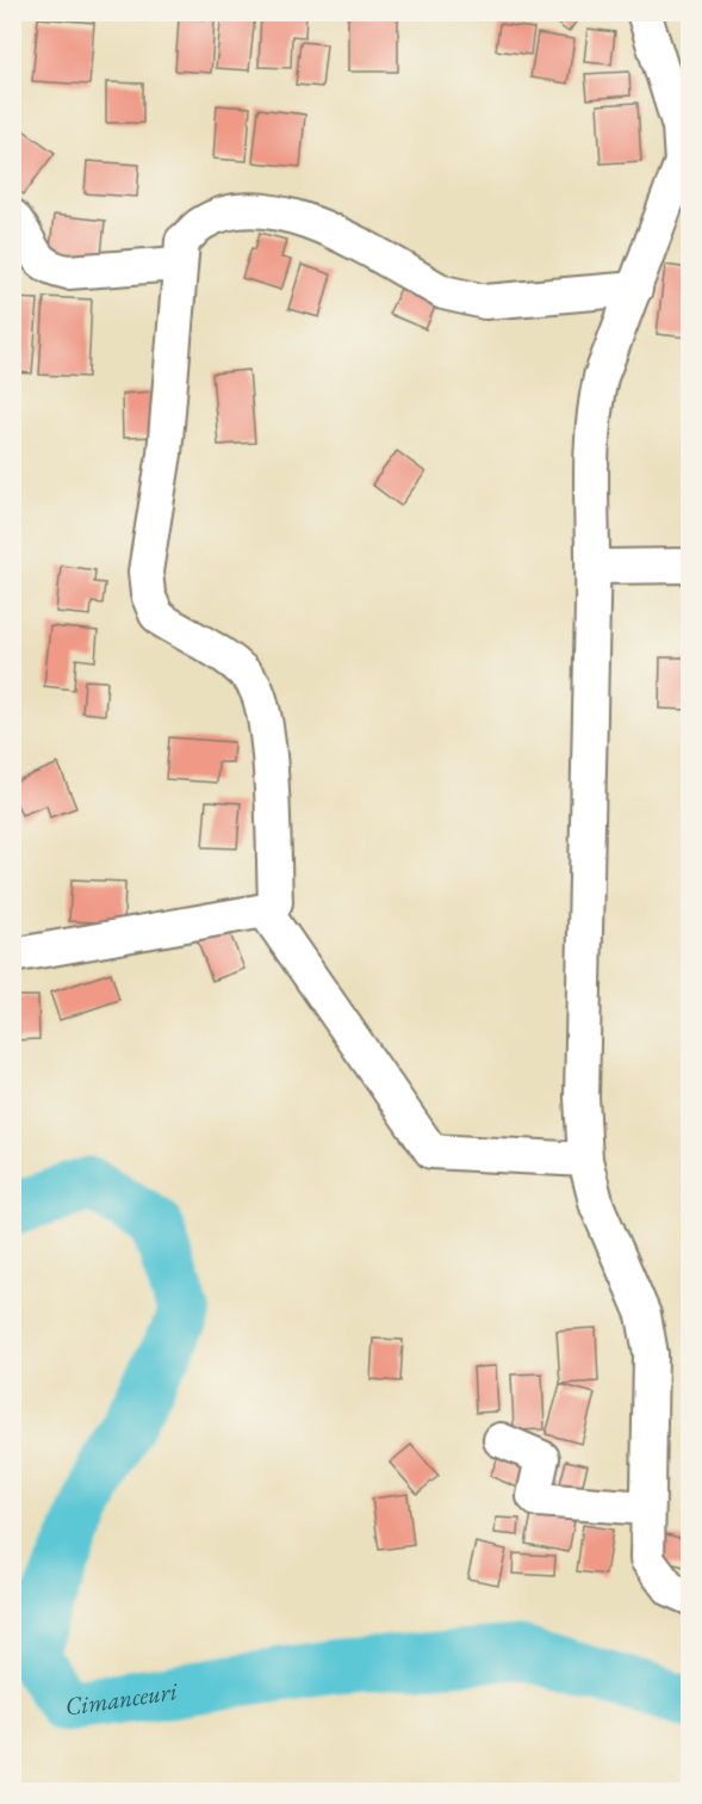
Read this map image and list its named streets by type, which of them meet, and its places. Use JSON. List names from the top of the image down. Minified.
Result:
{"water":["Cimanceuri"]}
